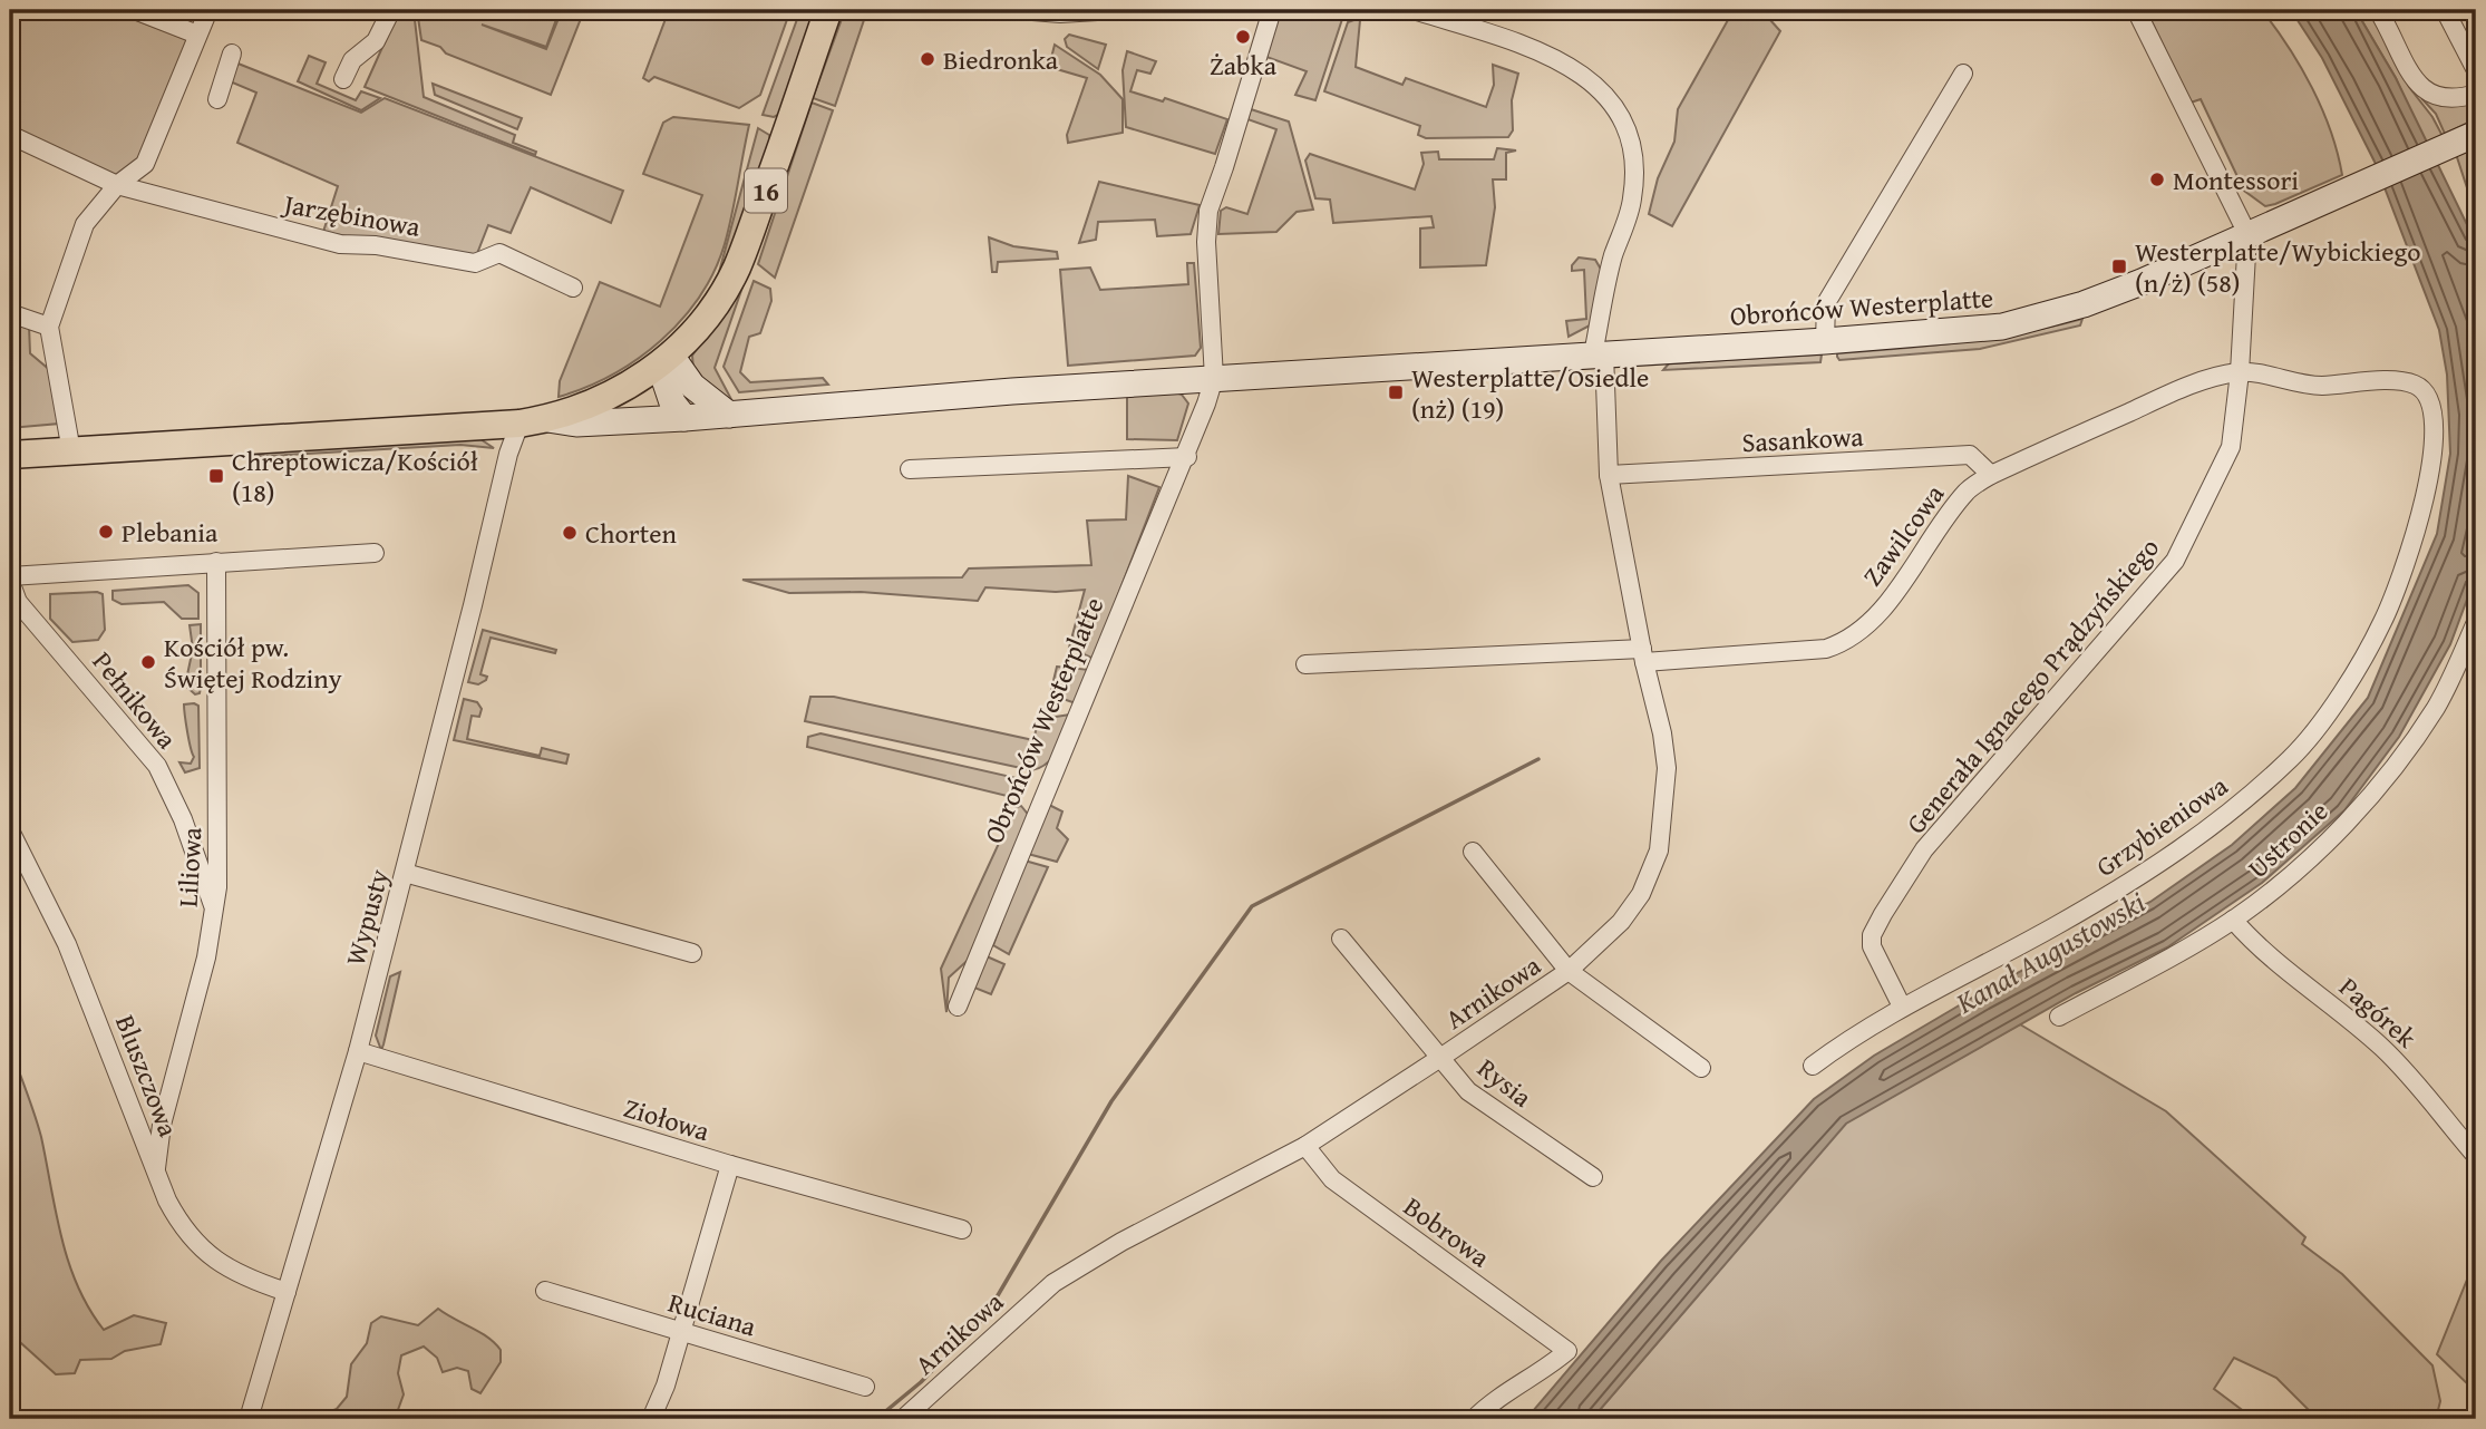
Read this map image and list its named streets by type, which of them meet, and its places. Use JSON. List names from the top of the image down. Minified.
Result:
{"streets":{"main road":["16","Obrońców Westerplatte"],"street":["Jarzębinowa","Sasankowa","Zawilcowa","Generała Ignacego Prądzyńskiego","Pełnikowa","Grzybieniowa","Ustronie","Liliowa","Wypusty","Arnikowa","Pagórek","Bluszczowa","Rysia","Ziołowa","Bobrowa","Ruciana"]},"crossings":[["16","Obrońców Westerplatte"],["16","Wypusty"],["Obrońców Westerplatte","Generała Ignacego Prądzyńskiego"],["Obrońców Westerplatte","Arnikowa"],["Sasankowa","Zawilcowa"],["Sasankowa","Arnikowa"],["Zawilcowa","Generała Ignacego Prądzyńskiego"],["Zawilcowa","Grzybieniowa"],["Zawilcowa","Arnikowa"],["Generała Ignacego Prądzyńskiego","Grzybieniowa"],["Pełnikowa","Liliowa"],["Ustronie","Pagórek"],["Liliowa","Bluszczowa"],["Wypusty","Bluszczowa"],["Wypusty","Ziołowa"],["Arnikowa","Rysia"],["Arnikowa","Bobrowa"]],"water":["Kanał Augustowski"],"places":{"other":["Żabka","Biedronka","Montessori","Plebania","Chorten","Kościół pw. Świętej Rodziny"],"transit":["Westerplatte/Wybickiego (n/ż) (58)","Westerplatte/Osiedle (nż) (19)","Chreptowicza/Kościół (18)"]}}
